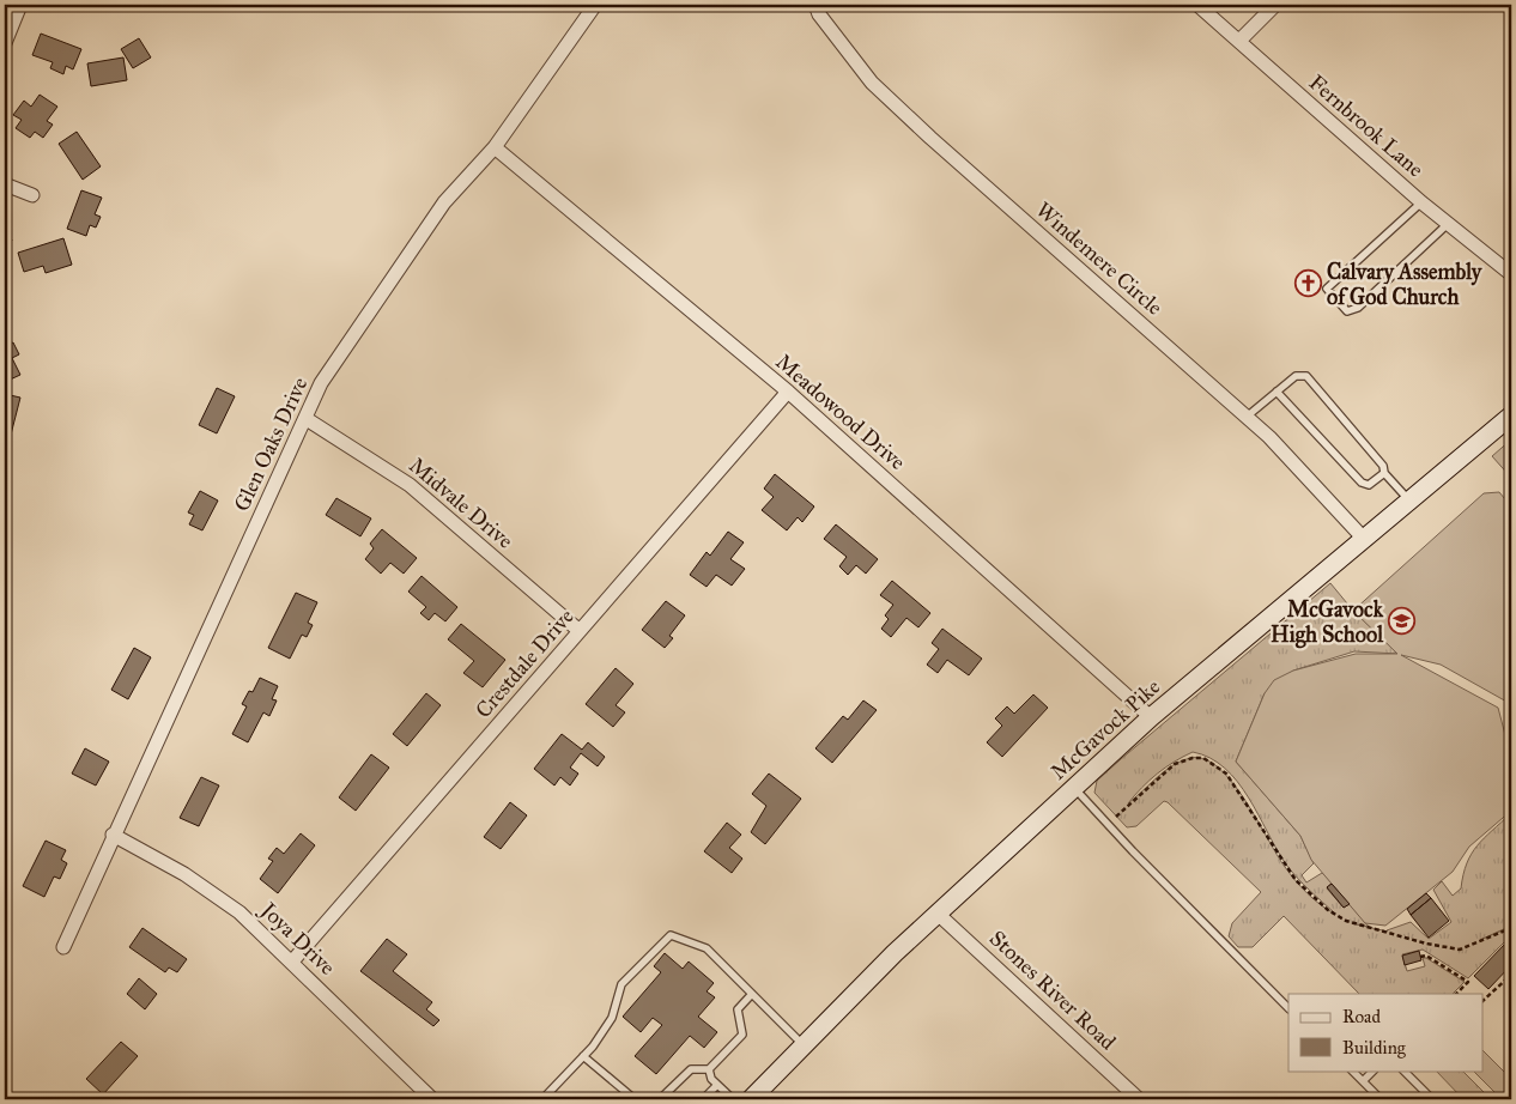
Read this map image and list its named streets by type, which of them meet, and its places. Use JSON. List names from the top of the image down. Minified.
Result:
{"streets":{"main road":["McGavock Pike"],"street":["Fernbrook Lane","Windemere Circle","Meadowood Drive","Glen Oaks Drive","Midvale Drive","Crestdale Drive","Joya Drive","Stones River Road"]},"crossings":[["Windemere Circle","McGavock Pike"],["Meadowood Drive","Glen Oaks Drive"],["Meadowood Drive","Crestdale Drive"],["Meadowood Drive","McGavock Pike"],["Glen Oaks Drive","Midvale Drive"],["Glen Oaks Drive","Joya Drive"],["Midvale Drive","Crestdale Drive"],["Crestdale Drive","Joya Drive"],["McGavock Pike","Stones River Road"]],"places":{"church":["Calvary Assembly of God Church"],"school or university":["McGavock High School"]},"legend":["Road","Building"]}
